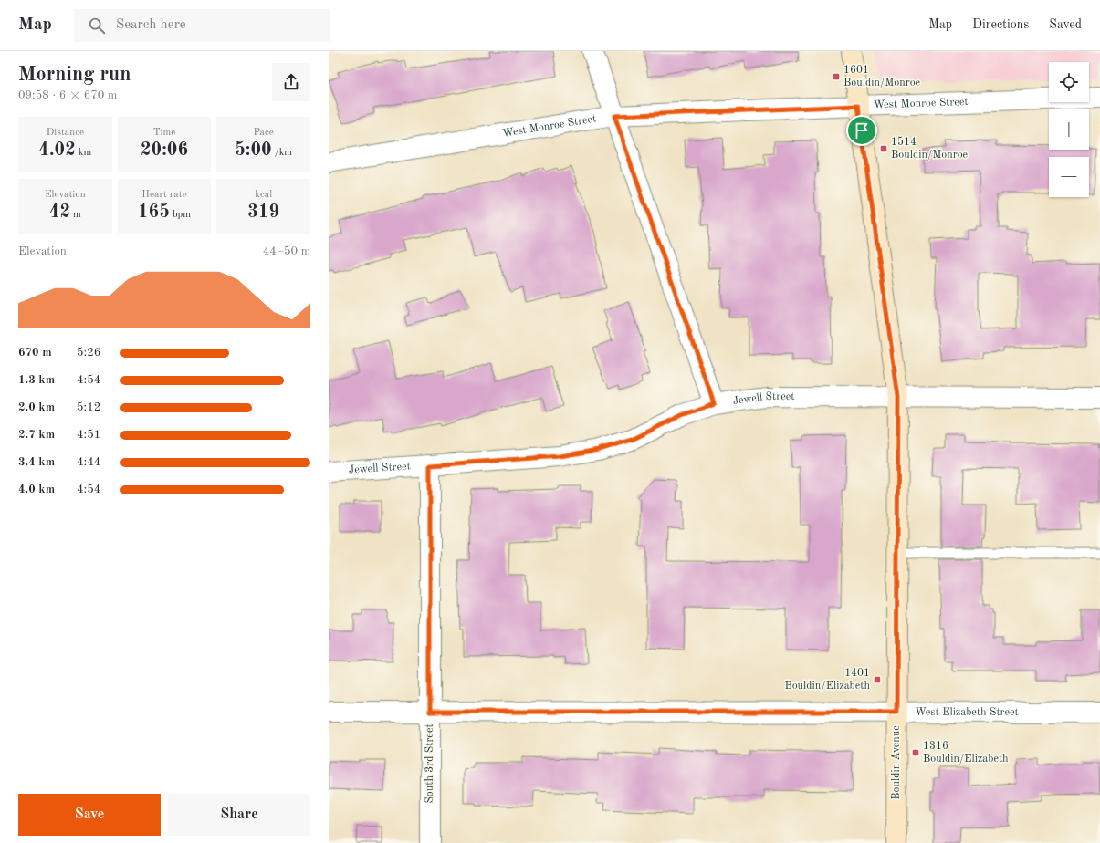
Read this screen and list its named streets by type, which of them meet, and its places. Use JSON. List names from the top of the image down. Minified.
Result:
{"streets":{"street":["West Monroe Street","Jewell Street","West Elizabeth Street","Bouldin Avenue","South 3rd Street"]},"crossings":[["West Monroe Street","Bouldin Avenue"],["Jewell Street","Bouldin Avenue"],["Jewell Street","South 3rd Street"],["West Elizabeth Street","Bouldin Avenue"],["West Elizabeth Street","South 3rd Street"]],"places":{"transit":["1601 Bouldin/Monroe","1514 Bouldin/Monroe","1401 Bouldin/Elizabeth","1316 Bouldin/Elizabeth"]},"page":{"header":"Map","search":"Search here","nav":["Map","Directions","Saved"],"heading":["Morning run","09:58 · 6 × 670 m"],"map_buttons":["+","−"],"stats":[["Distance","4.02 km"],["Time","20:06"],["Pace","5:00 /km"],["Elevation","42 m"],["Heart rate","165 bpm"],["kcal","319"]],"chart":["Elevation","44–50 m"],"list":[{"name":"670 m","note":"5:26"},{"name":"1.3 km","note":"4:54"},{"name":"2.0 km","note":"5:12"},{"name":"2.7 km","note":"4:51"},{"name":"3.4 km","note":"4:44"},{"name":"4.0 km","note":"4:54"}],"buttons":["Save","Share"]}}
